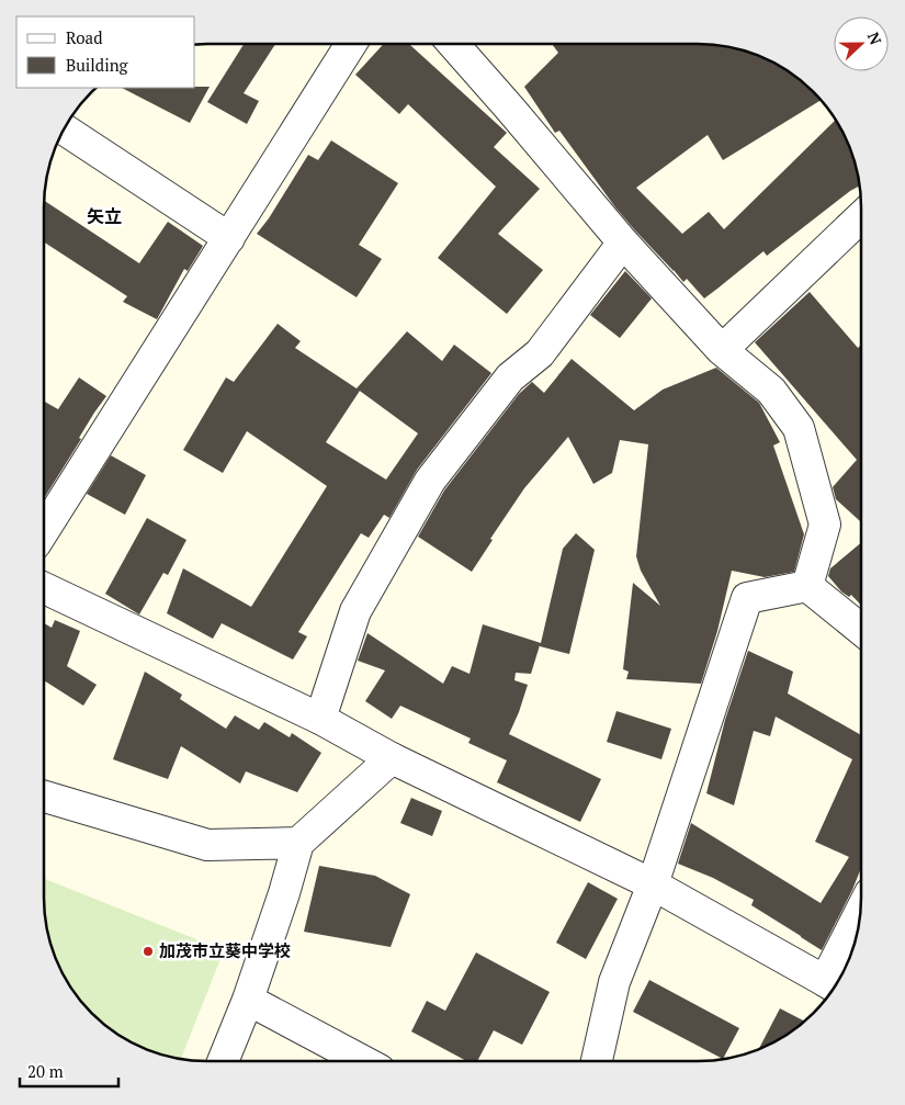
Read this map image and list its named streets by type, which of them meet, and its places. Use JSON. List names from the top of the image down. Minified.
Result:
{"districts":["矢立"],"places":["加茂市立葵中学校"],"legend":["Road","Building"],"scale_bar":"20 m","north":"right"}
